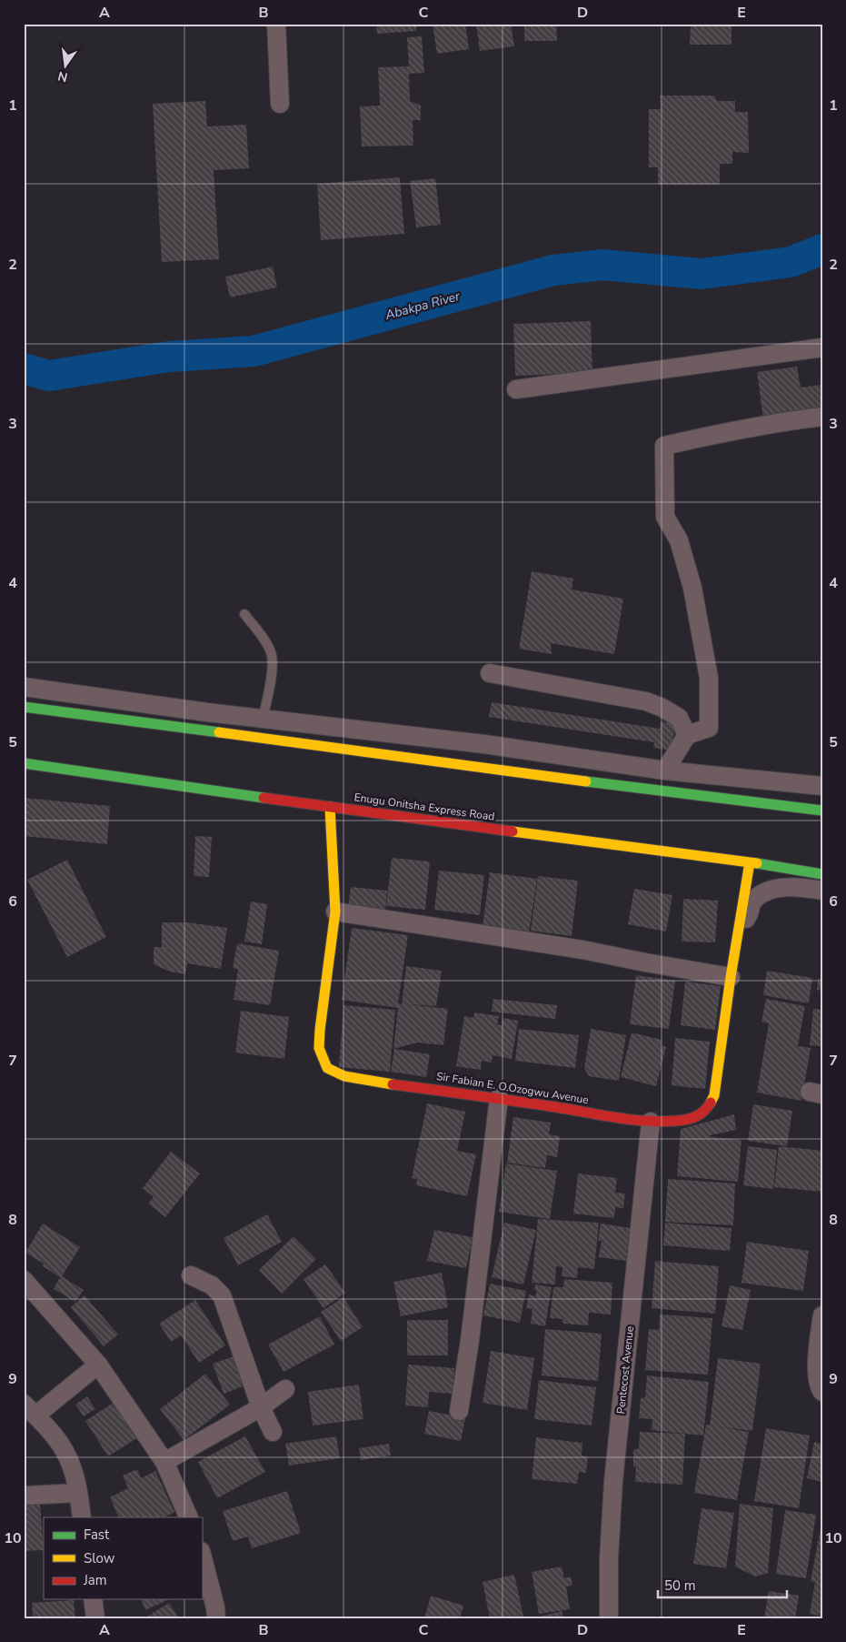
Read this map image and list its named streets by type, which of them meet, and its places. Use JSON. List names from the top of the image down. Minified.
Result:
{"streets":{"main road":["Enugu Onitsha Express Road","Sir Fabian E. O.Ozogwu Avenue"],"street":["Pentecost Avenue"]},"crossings":[["Enugu Onitsha Express Road","Sir Fabian E. O.Ozogwu Avenue"],["Sir Fabian E. O.Ozogwu Avenue","Pentecost Avenue"]],"water":["Abakpa River"],"legend":["Fast","Slow","Jam"],"scale_bar":"50 m","north":"bottom","grid":{"columns":["A","B","C","D","E"],"rows":["1","2","3","4","5","6","7","8","9","10"]}}
